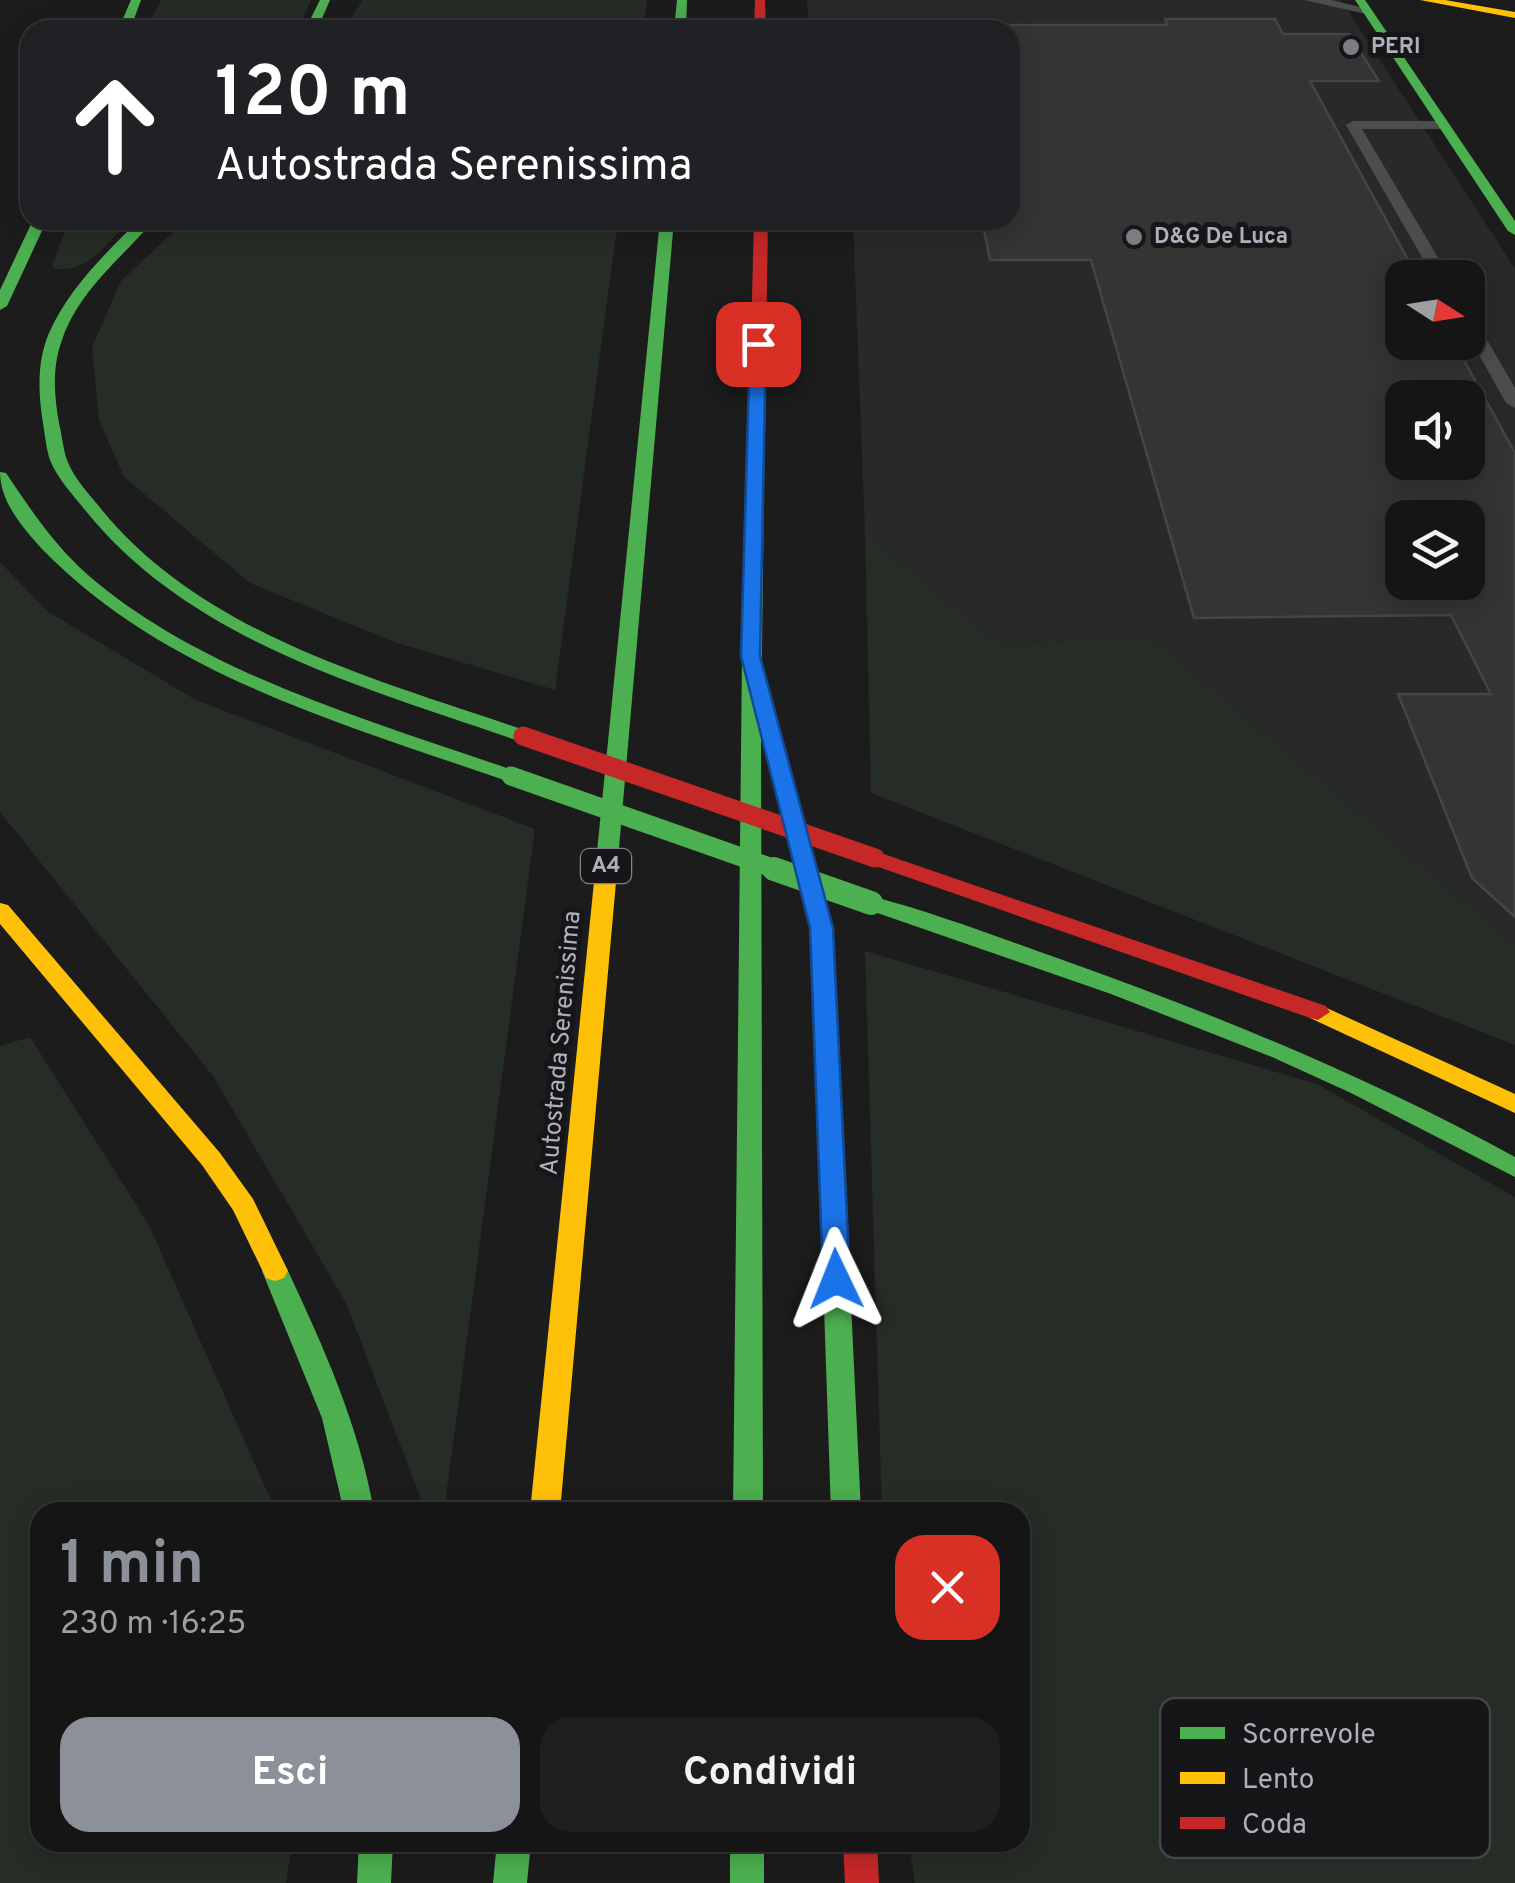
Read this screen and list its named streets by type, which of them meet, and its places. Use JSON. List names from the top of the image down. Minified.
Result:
{"streets":{"main road":["A4","Autostrada Serenissima"]},"places":["PERI","D&G De Luca"],"legend":["Scorrevole","Lento","Coda"],"north":"right","page":{"turn":["120 m","Autostrada Serenissima"],"heading":["1 min","230 m · 16:25"],"buttons":["Esci","Condividi"]}}
